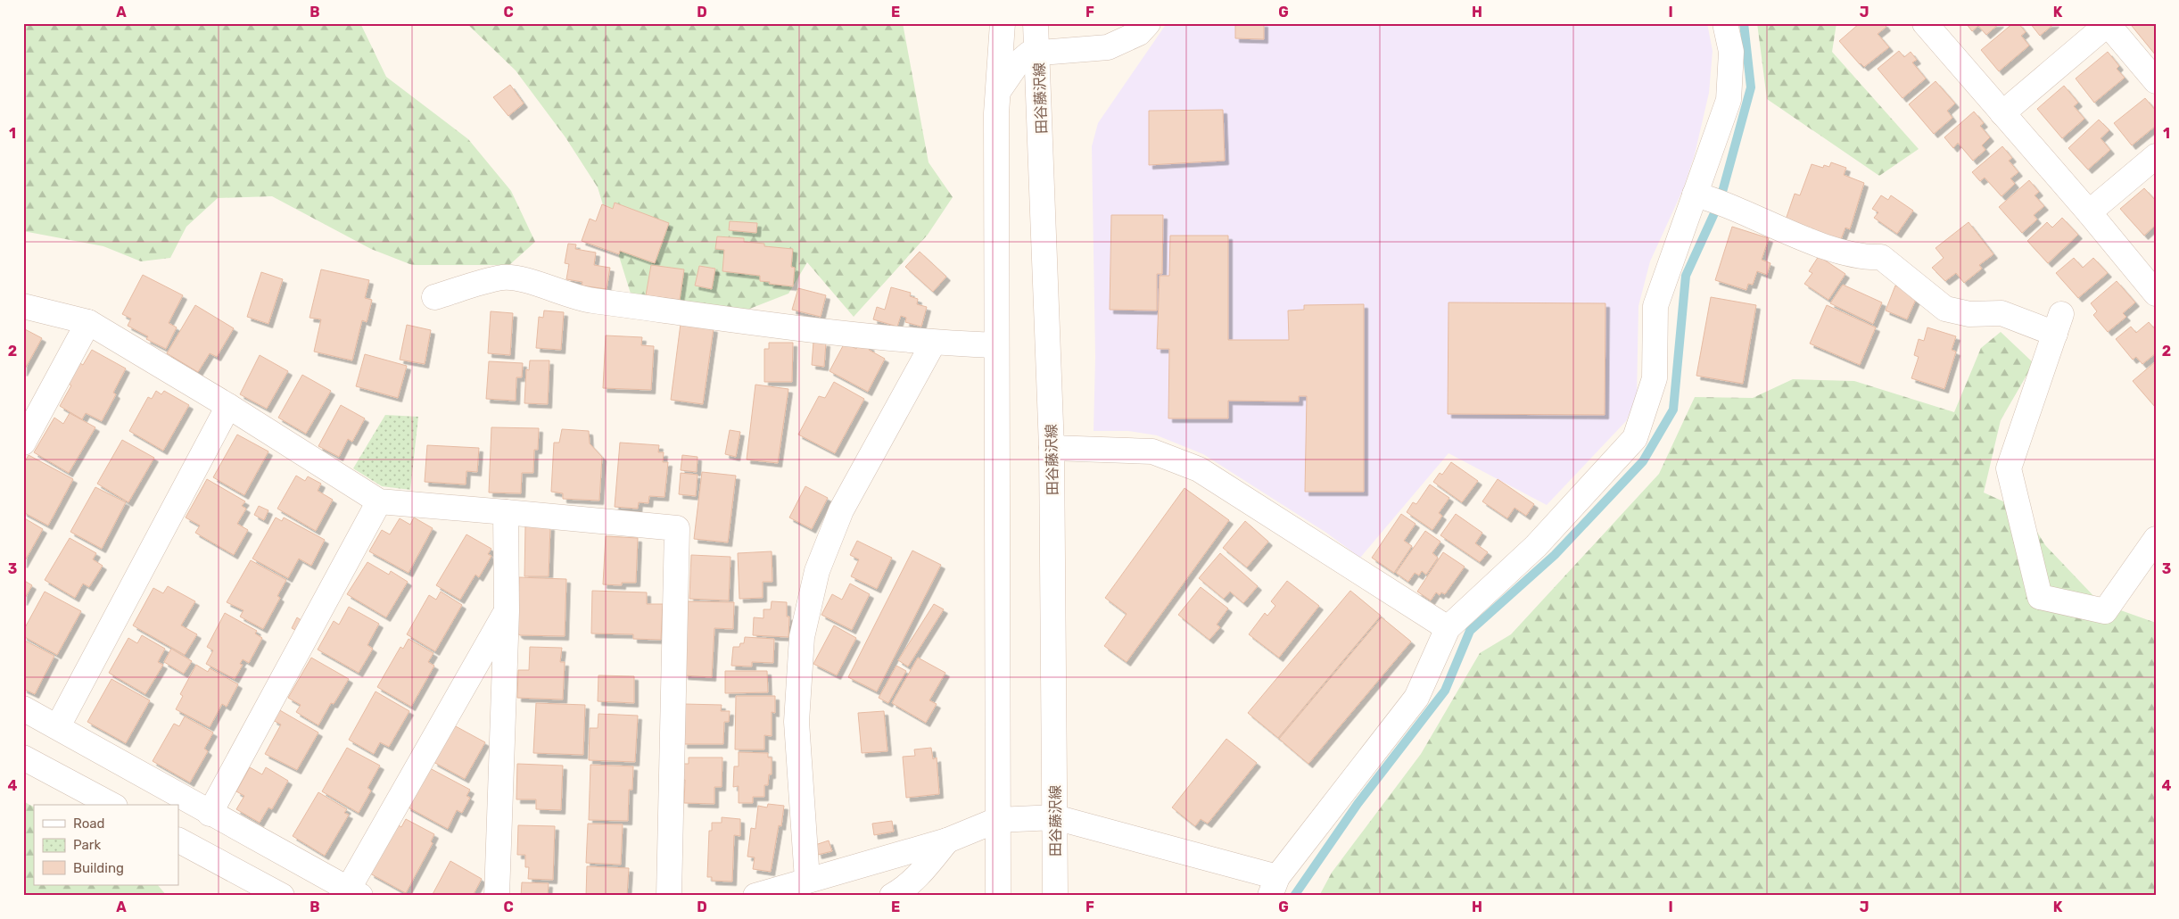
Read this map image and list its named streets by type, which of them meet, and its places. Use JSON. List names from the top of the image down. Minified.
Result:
{"streets":{"street":["田谷藤沢線"]},"legend":["Road","Park","Building"],"grid":{"columns":["A","B","C","D","E","F","G","H","I","J","K"],"rows":["1","2","3","4"]}}
